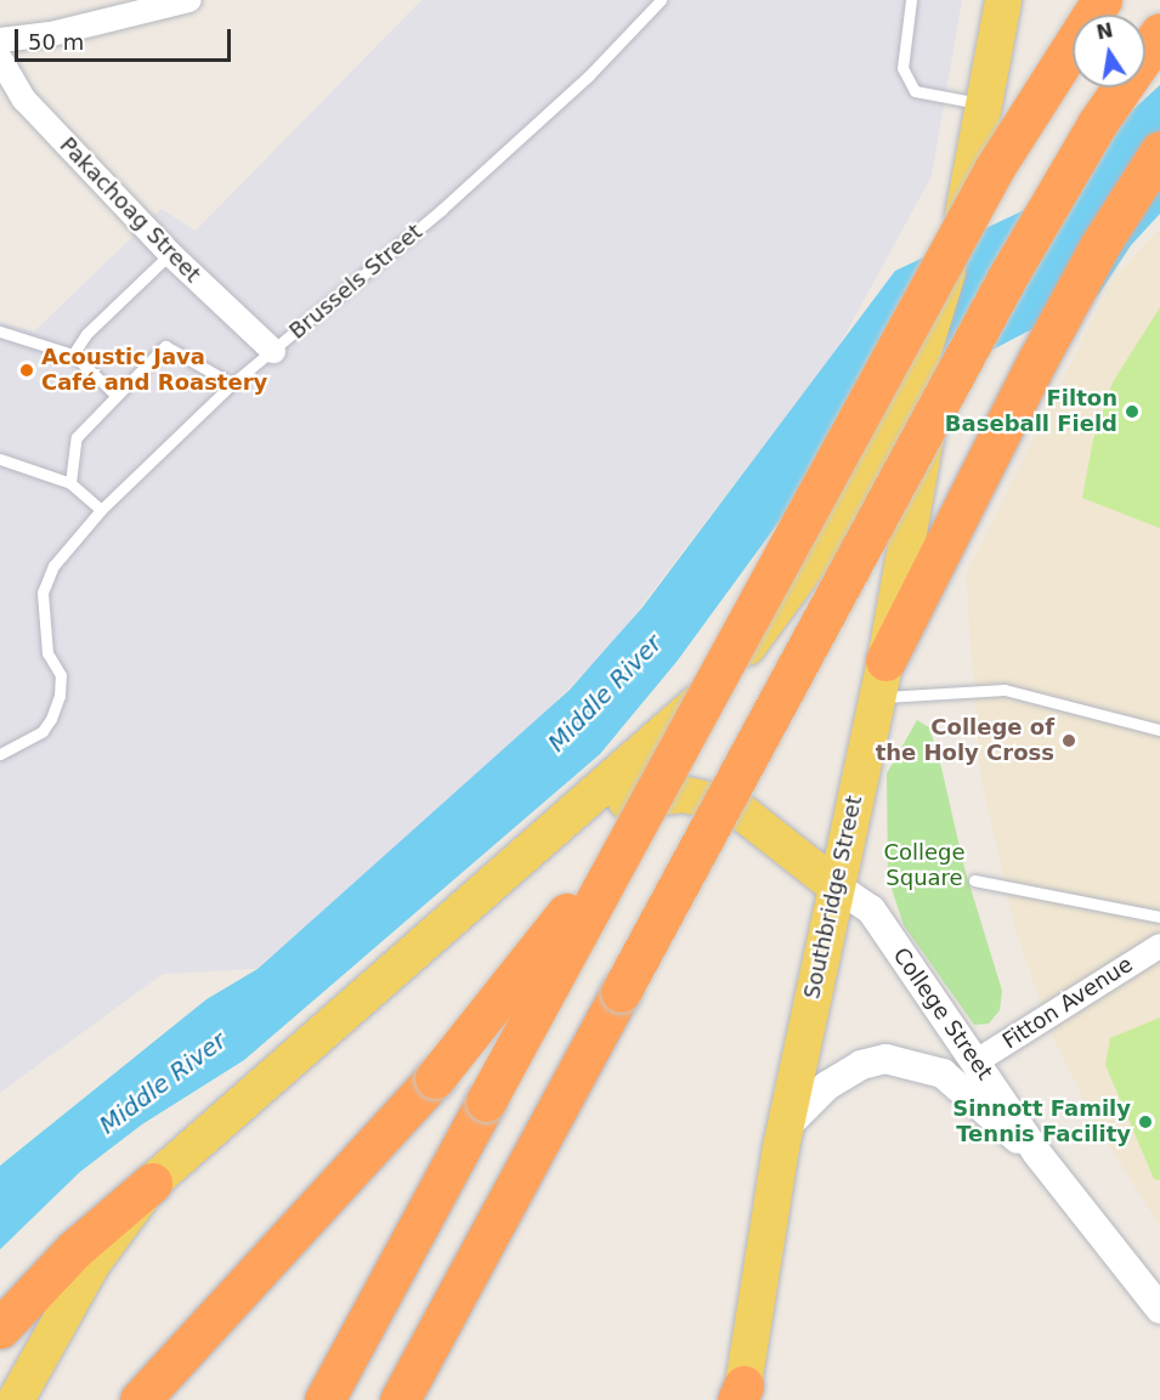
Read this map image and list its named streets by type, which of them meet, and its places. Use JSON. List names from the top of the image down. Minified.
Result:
{"streets":{"main road":["Southbridge Street"],"street":["Pakachoag Street","Fitton Avenue","College Street"],"lane":["Brussels Street"]},"crossings":[["Pakachoag Street","Brussels Street"],["Southbridge Street","College Street"],["Fitton Avenue","College Street"]],"water":["Middle River"],"parks":["College Square"],"places":["Acoustic Java Café and Roastery","Filton Baseball Field","College of the Holy Cross","Sinnott Family Tennis Facility"],"scale_bar":"50 m","north":"top"}
